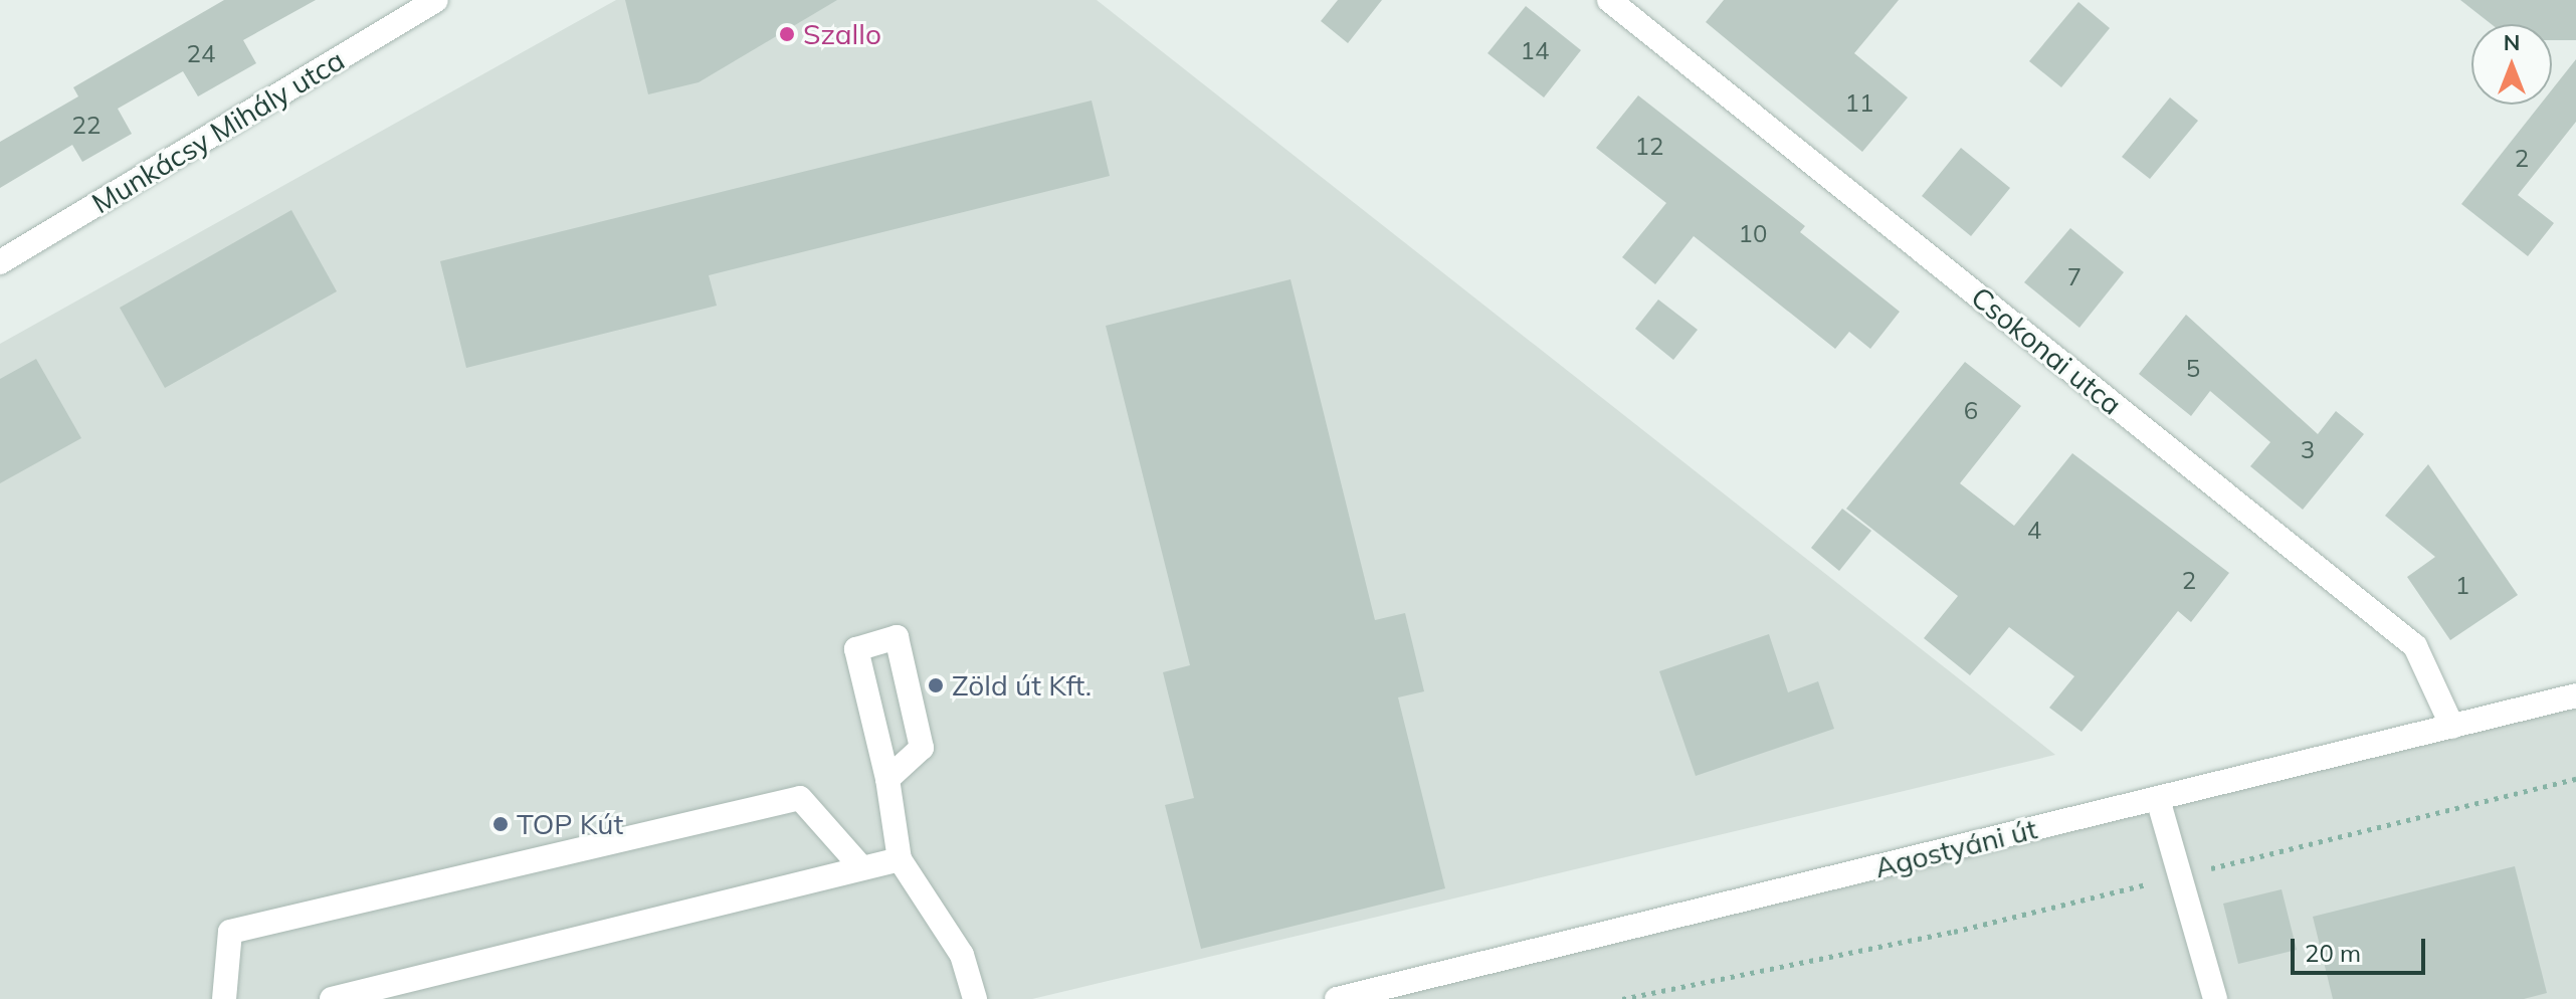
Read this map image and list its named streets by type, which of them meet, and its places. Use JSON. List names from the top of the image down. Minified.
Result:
{"streets":{"street":["Munkácsy Mihály utca","Csokonai utca","Agostyáni út"]},"crossings":[["Csokonai utca","Agostyáni út"]],"places":["Szallo","Zöld út Kft.","TOP Kút"],"house_numbers":["14","24","11","22","12","2","10","7","5","6","3","4","2","1"],"scale_bar":"20 m","north":"top"}
